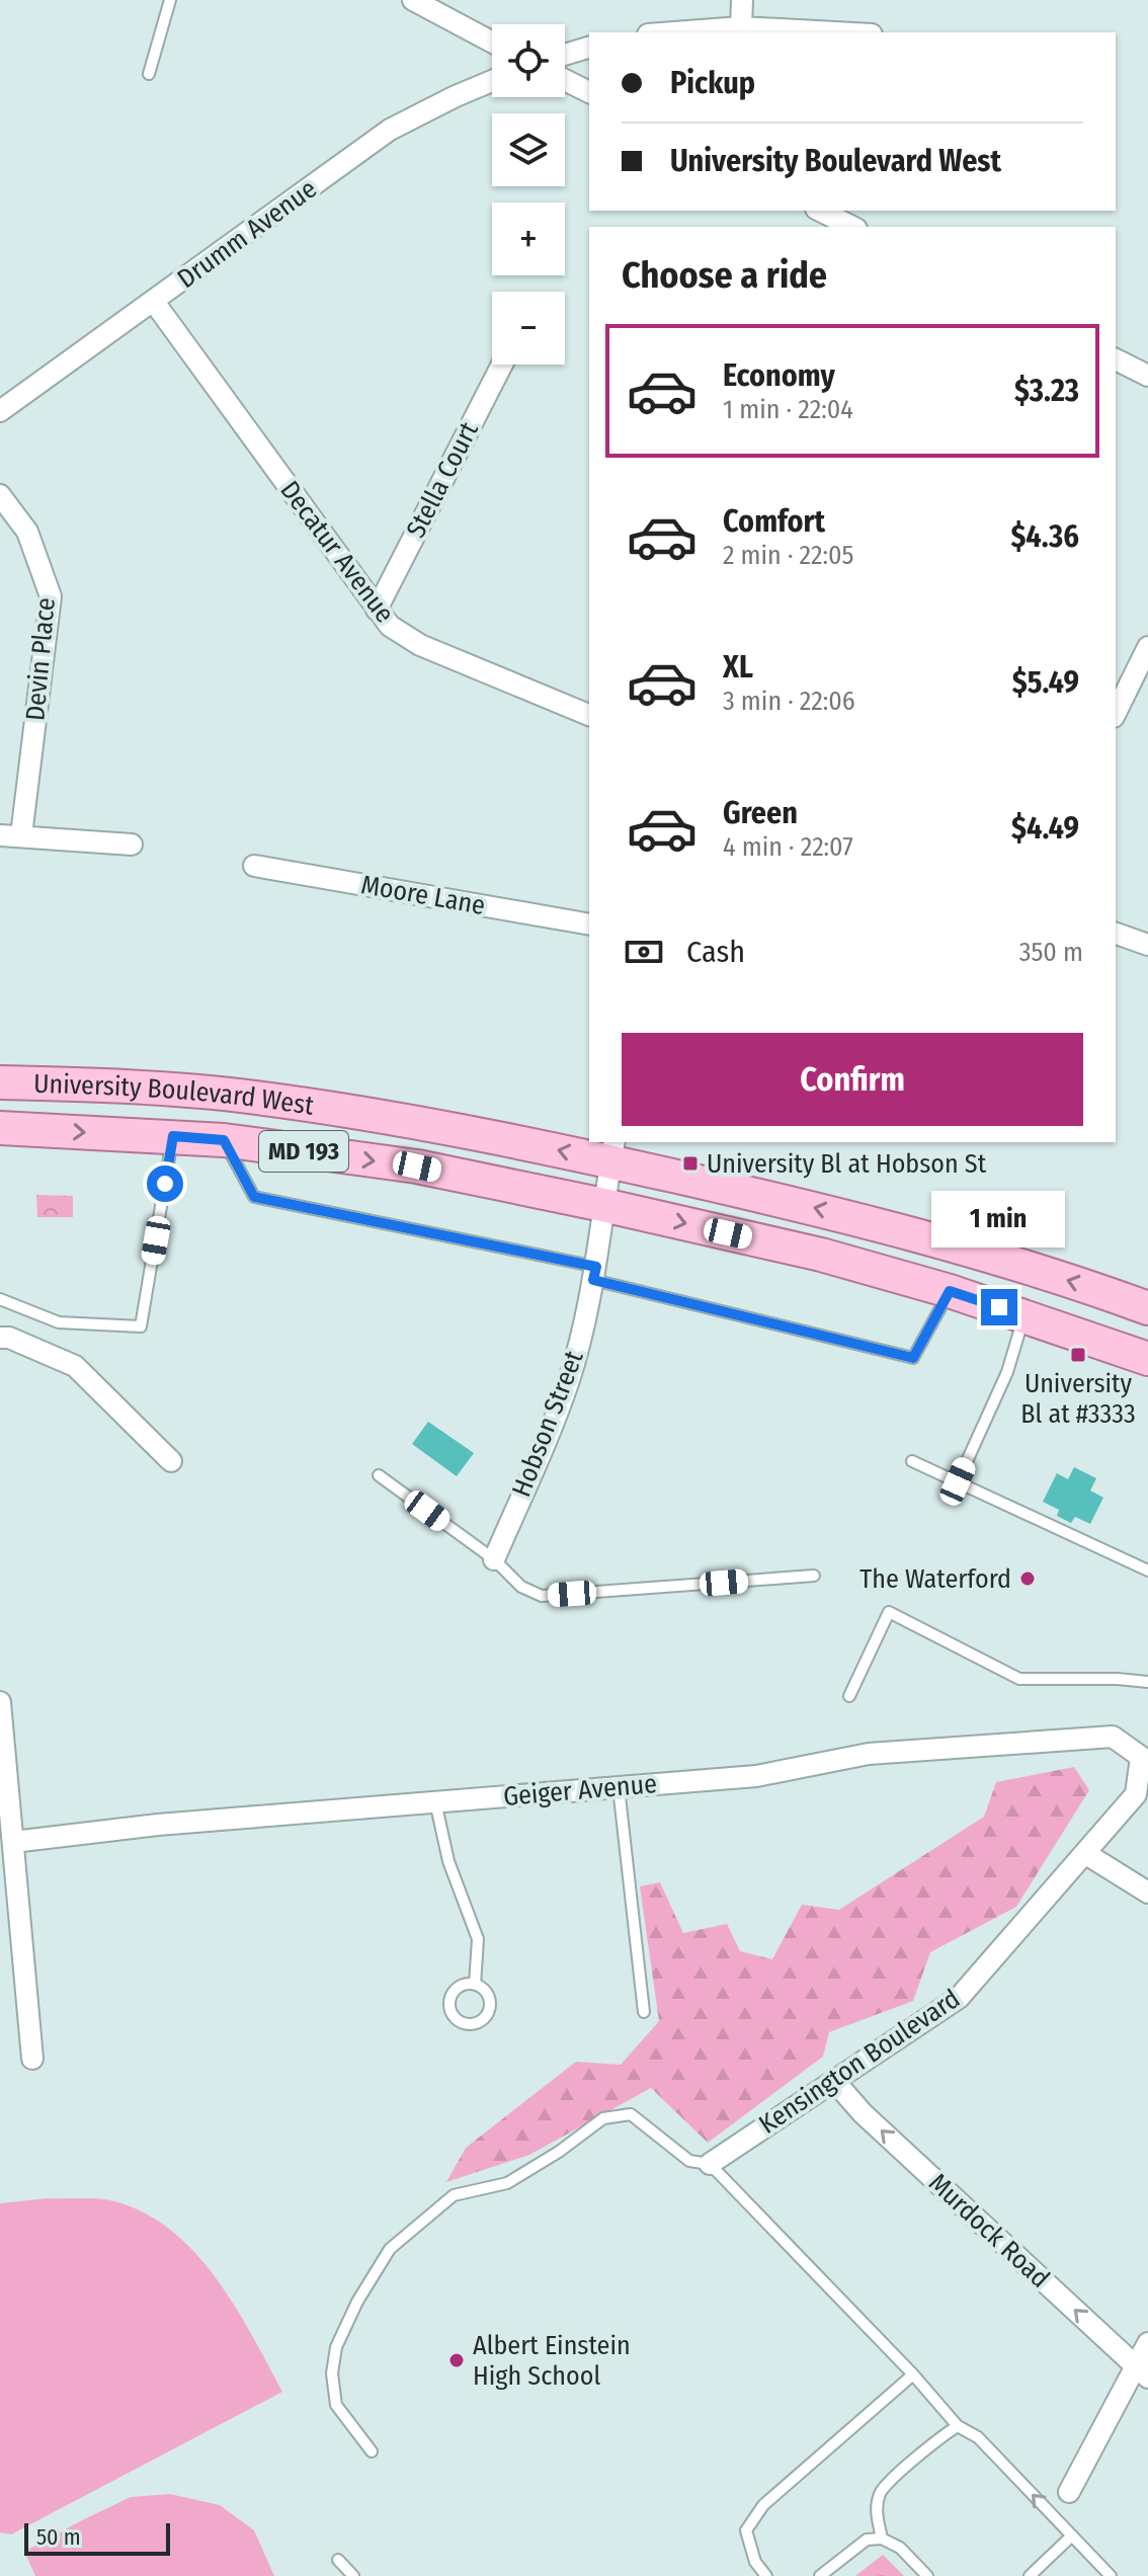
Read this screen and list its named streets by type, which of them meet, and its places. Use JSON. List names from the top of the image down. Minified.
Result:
{"streets":{"main road":["University Boulevard West","MD 193"],"street":["Drumm Avenue","Stella Court","Decatur Avenue","Devin Place","Moore Lane","Hobson Street","Geiger Avenue","Kensington Boulevard","Murdock Road"]},"crossings":[["Drumm Avenue","Decatur Avenue"],["Stella Court","Decatur Avenue"],["University Boulevard West","Hobson Street"],["Geiger Avenue","Kensington Boulevard"],["Kensington Boulevard","Murdock Road"]],"one_way":["Murdock Road"],"places":{"transit":["University Bl at Hobson St","University Bl at #3333"],"other":["The Waterford","Albert Einstein High School"]},"scale_bar":"50 m","page":{"map_buttons":["+","−"],"banner":["Pickup","University Boulevard West"],"heading":"Choose a ride","list":[{"name":"Economy","note":"1 min · 22:04","value":"$3.23"},{"name":"Comfort","note":"2 min · 22:05","value":"$4.36"},{"name":"XL","note":"3 min · 22:06","value":"$5.49"},{"name":"Green","note":"4 min · 22:07","value":"$4.49"}],"pay":["Cash","350 m"],"buttons":"Confirm","bubble":"1 min","scale":"50 m"}}
